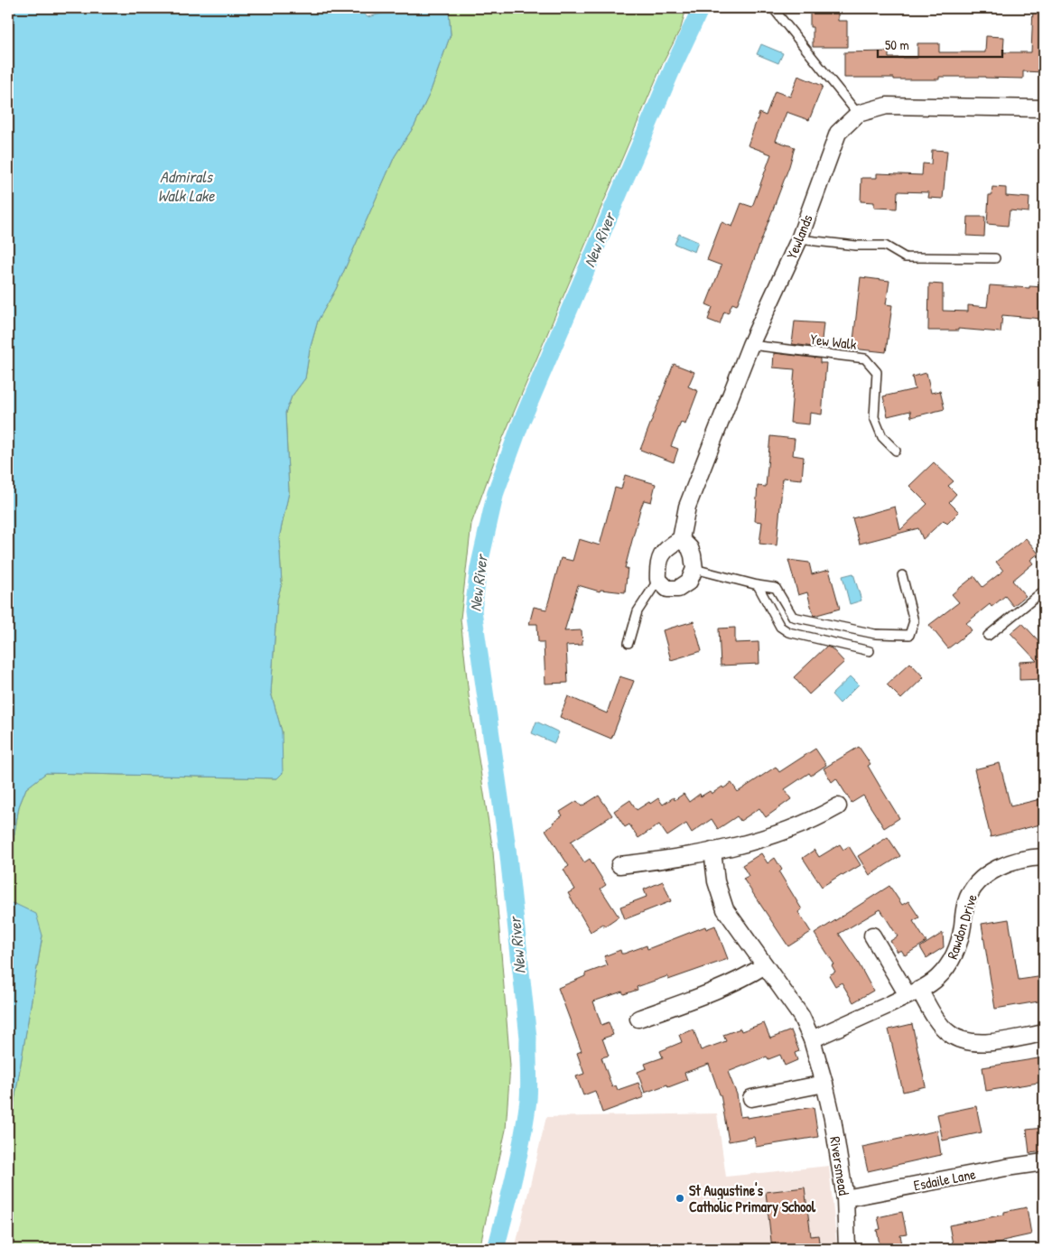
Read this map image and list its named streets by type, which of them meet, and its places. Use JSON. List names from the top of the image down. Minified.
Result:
{"streets":{"street":["Yewlands","Rawdon Drive","Riversmead","Esdaile Lane"],"lane":["Yew Walk"]},"crossings":[["Yewlands","Yew Walk"],["Rawdon Drive","Riversmead"],["Riversmead","Esdaile Lane"]],"water":["Admirals Walk Lake","New River"],"places":["St Augustine's Catholic Primary School"],"scale_bar":"50 m"}
